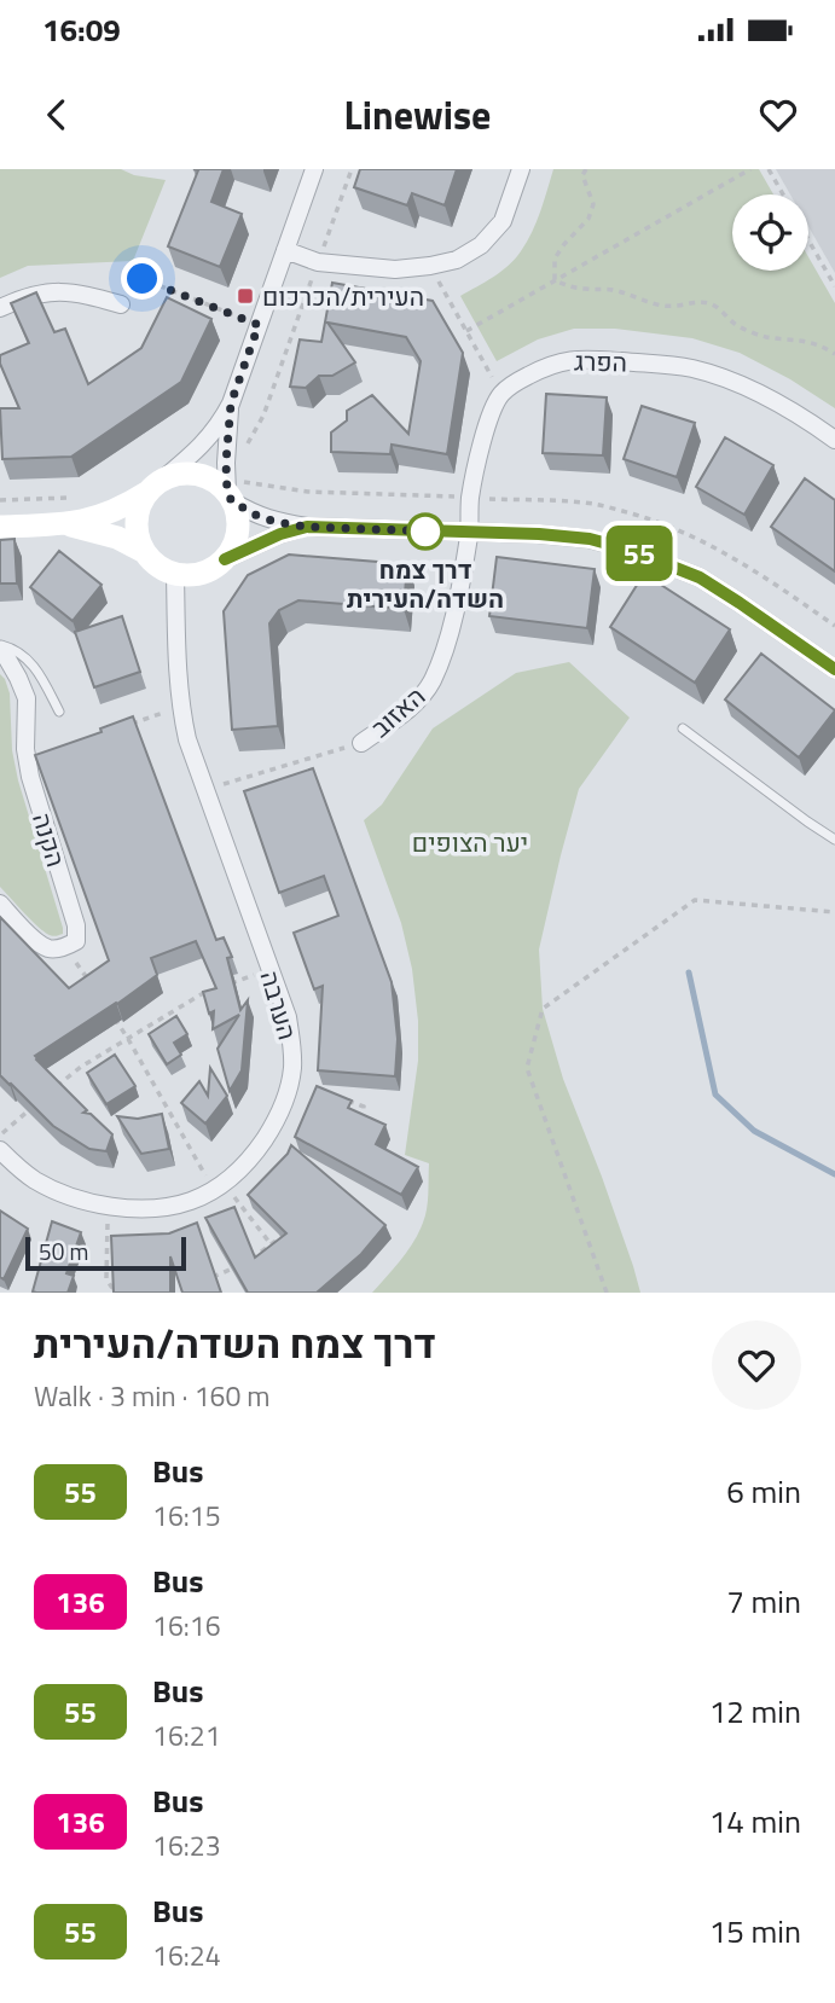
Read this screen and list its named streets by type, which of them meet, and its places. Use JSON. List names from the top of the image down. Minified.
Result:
{"streets":{"street":["הפרג","האזוב","הקנה","הערבה"]},"parks":["יער הצופים"],"places":{"transit":["העירית/הכרכום"],"other":["דרך צמח השדה/העירית"]},"lines":["bus line 55"],"scale_bar":"50 m","page":{"status":"16:09","header":"Linewise","on_map":"55","scale":"50 m","heading":["דרך צמח השדה/העירית","Walk · 3 min · 160 m"],"list":[{"mark":"55","name":"Bus","note":"16:15","value":"6 min"},{"mark":"136","name":"Bus","note":"16:16","value":"7 min"},{"mark":"55","name":"Bus","note":"16:21","value":"12 min"},{"mark":"136","name":"Bus","note":"16:23","value":"14 min"},{"mark":"55","name":"Bus","note":"16:24","value":"15 min"}]}}
